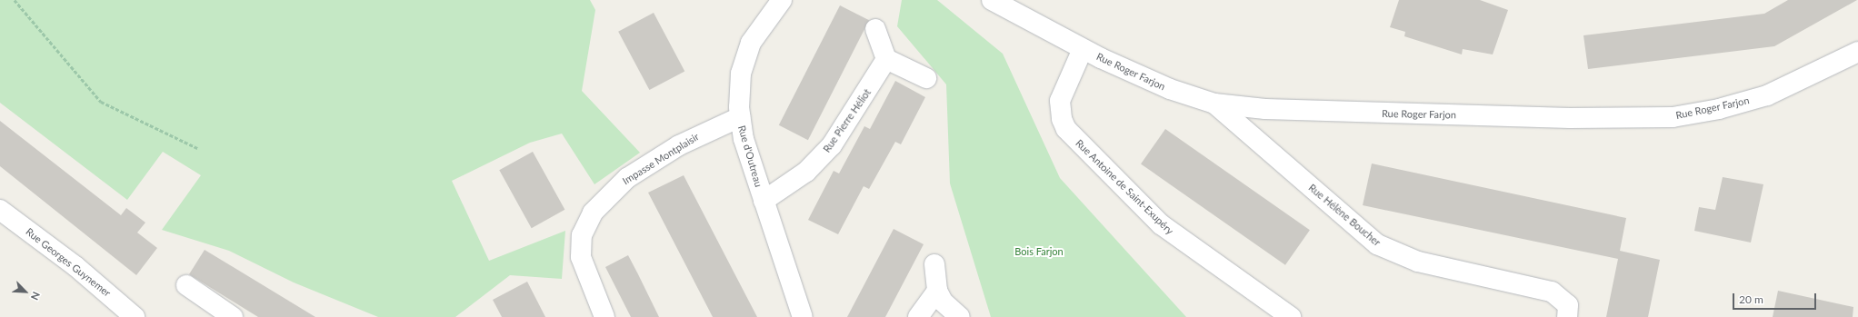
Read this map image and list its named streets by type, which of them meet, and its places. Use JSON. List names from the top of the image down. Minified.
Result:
{"streets":{"street":["Rue Roger Farjon","Rue Pierre Héliot","Rue d'Outreau","Impasse Montplaisir","Rue Antoine de Saint-Exupéry","Rue Hélène Boucher","Rue Georges Guynemer"]},"crossings":[["Rue Roger Farjon","Rue Antoine de Saint-Exupéry"],["Rue Roger Farjon","Rue Hélène Boucher"],["Rue Pierre Héliot","Rue d'Outreau"],["Rue d'Outreau","Impasse Montplaisir"]],"parks":["Bois Farjon"],"scale_bar":"20 m","north":"bottom right"}
